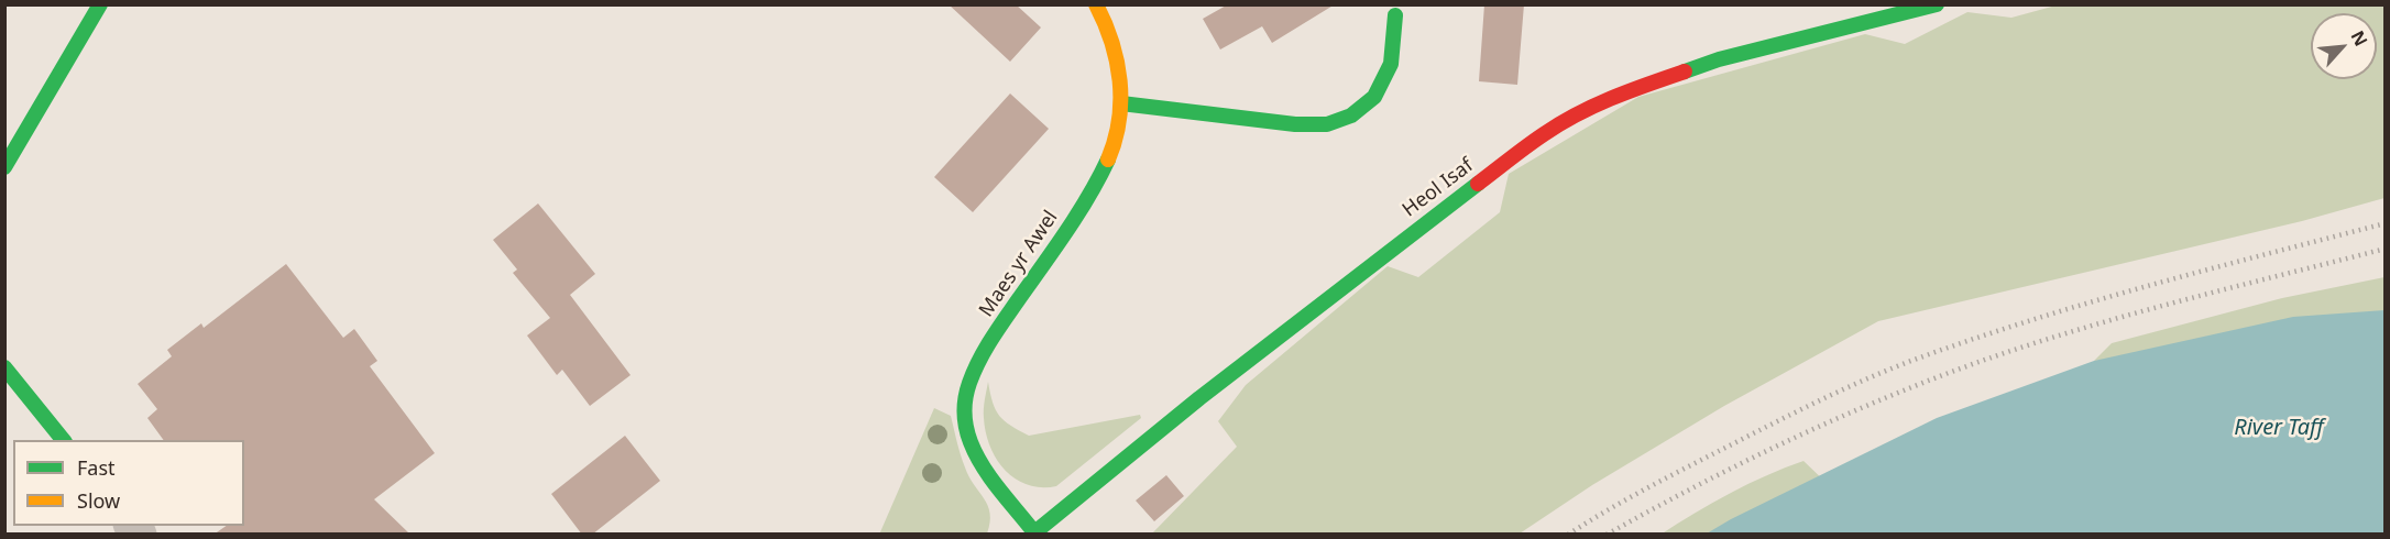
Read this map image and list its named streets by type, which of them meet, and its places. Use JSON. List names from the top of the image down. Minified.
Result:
{"streets":{"street":["Heol Isaf","Maes yr Awel"]},"crossings":[["Heol Isaf","Maes yr Awel"]],"water":["River Taff"],"legend":["Fast","Slow"],"north":"top right"}
